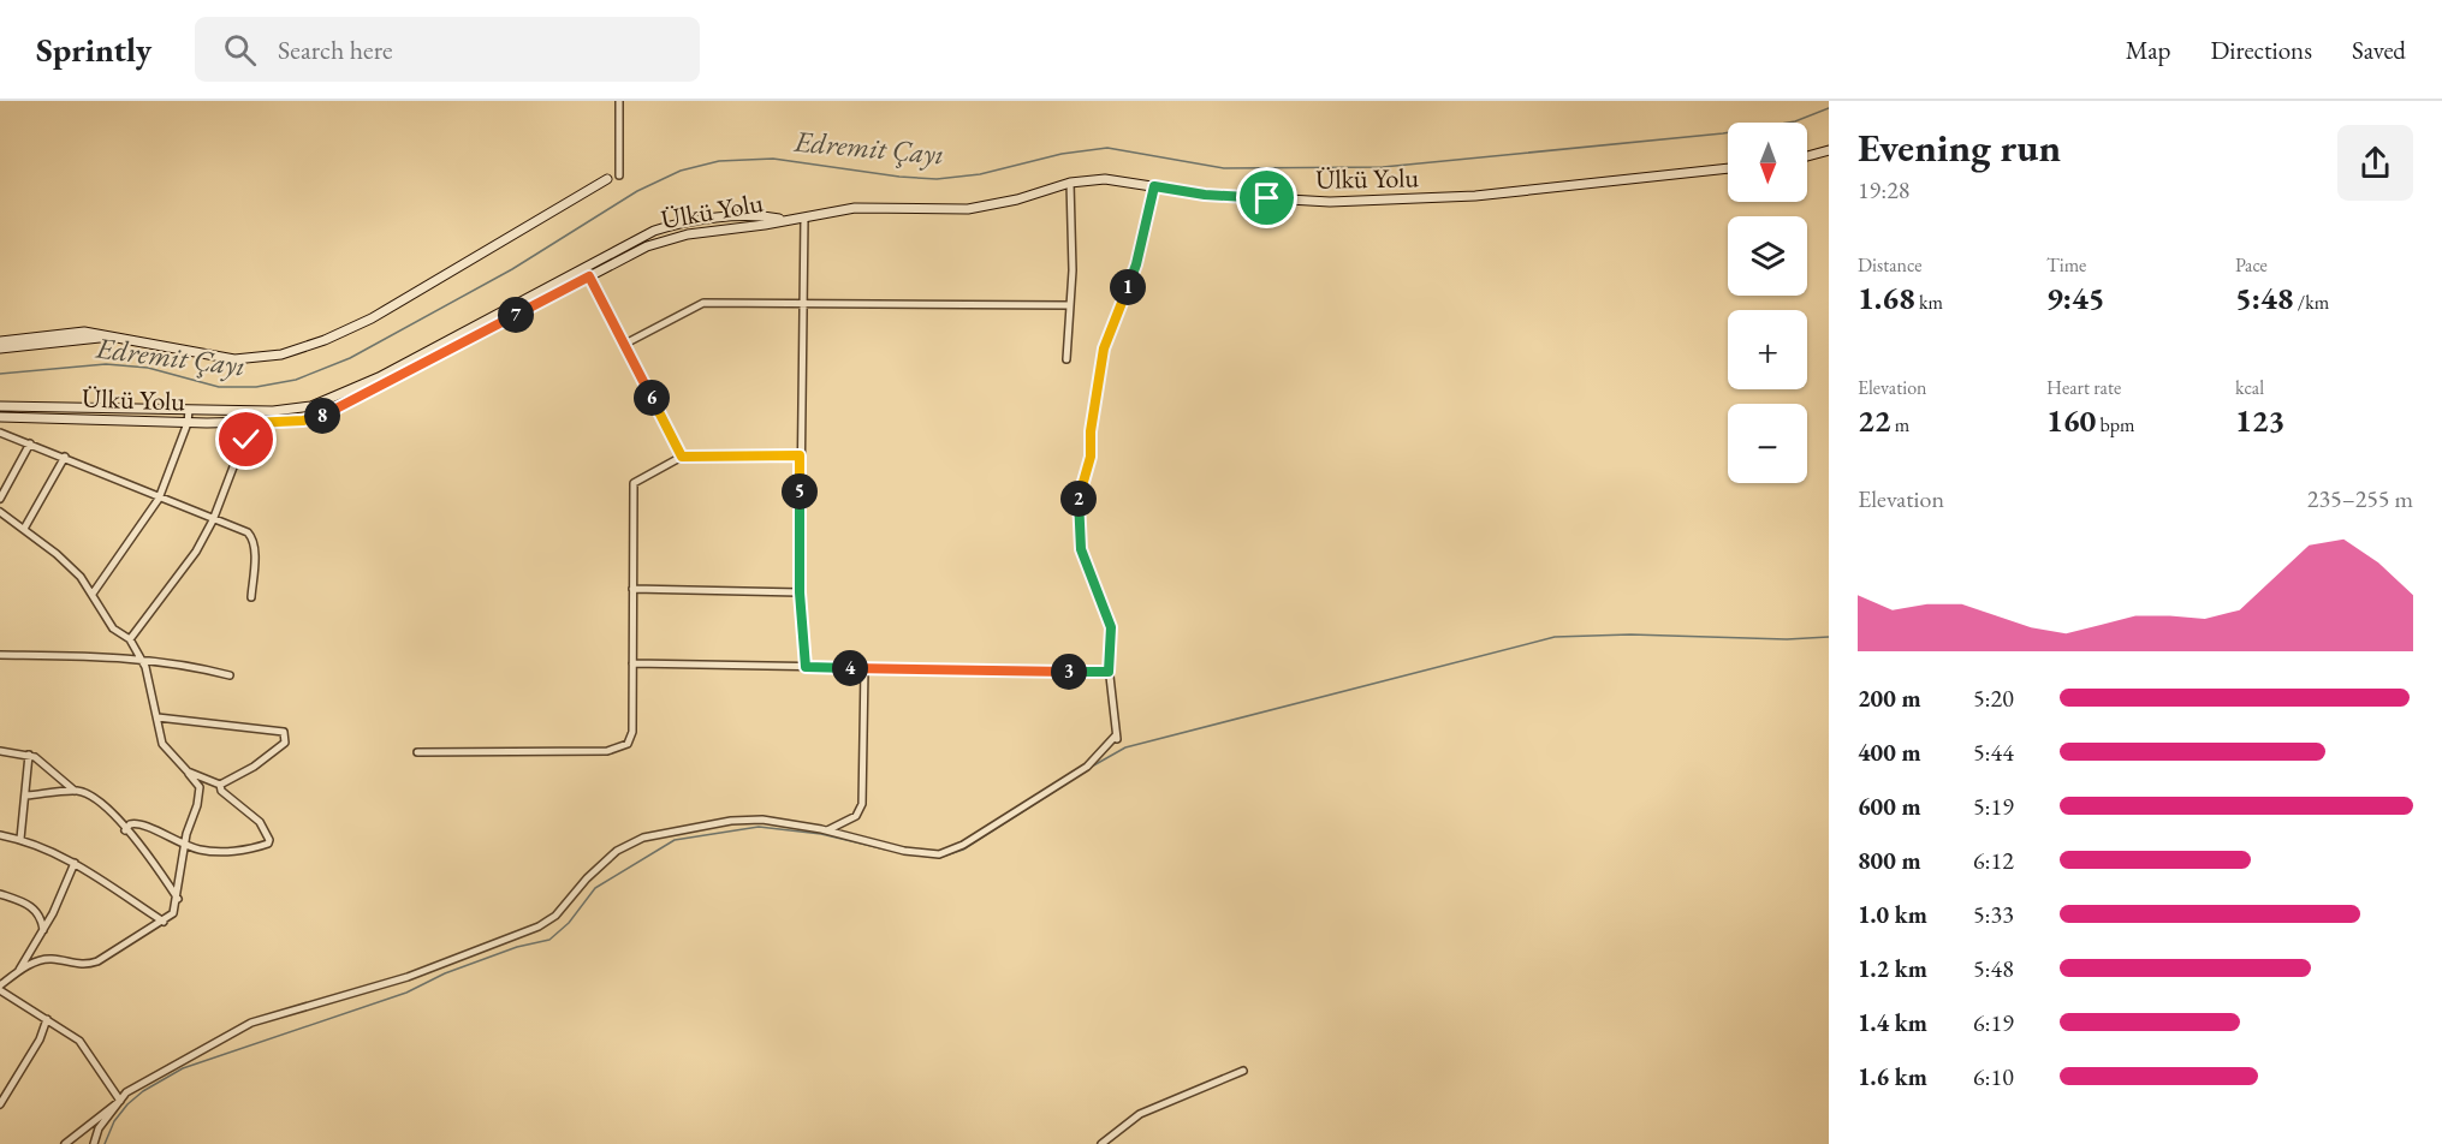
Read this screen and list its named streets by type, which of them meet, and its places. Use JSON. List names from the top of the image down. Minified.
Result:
{"streets":{"main road":["Ülkü Yolu"]},"water":["Edremit Çayı"],"north":"bottom","page":{"header":"Sprintly","search":"Search here","nav":["Map","Directions","Saved"],"heading":["Evening run","19:28"],"map_buttons":["+","−"],"stats":[["Distance","1.68 km"],["Time","9:45"],["Pace","5:48 /km"],["Elevation","22 m"],["Heart rate","160 bpm"],["kcal","123"]],"pins":["1","7","6","8","5","2","4","3"],"chart":["Elevation","235–255 m"],"list":[{"name":"200 m","note":"5:20"},{"name":"400 m","note":"5:44"},{"name":"600 m","note":"5:19"},{"name":"800 m","note":"6:12"},{"name":"1.0 km","note":"5:33"},{"name":"1.2 km","note":"5:48"},{"name":"1.4 km","note":"6:19"},{"name":"1.6 km","note":"6:10"}]}}
